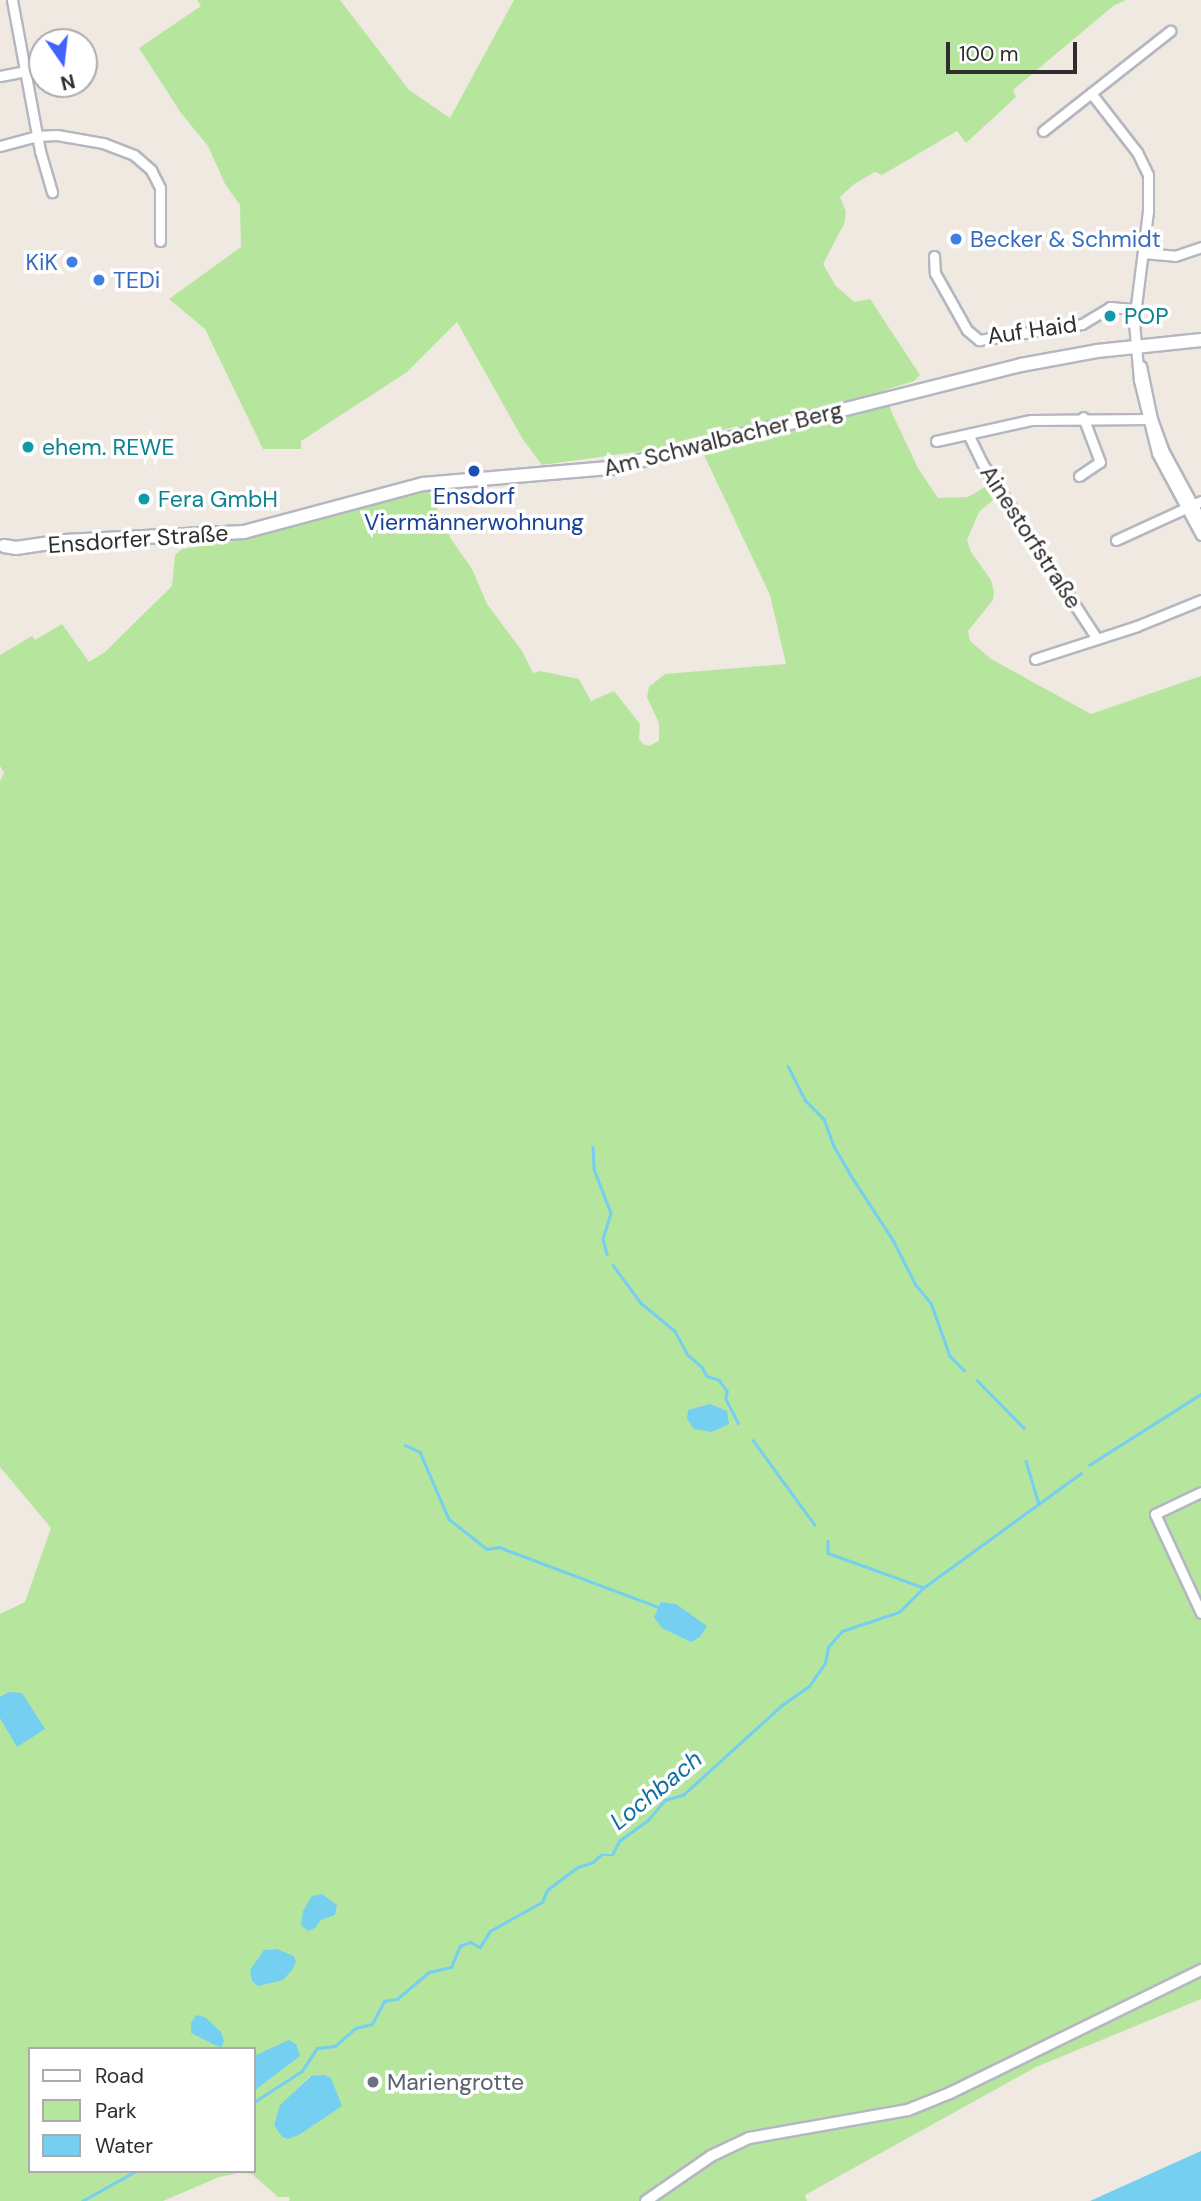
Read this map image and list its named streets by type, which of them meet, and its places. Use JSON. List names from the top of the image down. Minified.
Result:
{"streets":{"main road":["Am Schwalbacher Berg","Ensdorfer Straße"],"street":["Auf Haid","Ainestorfstraße"]},"crossings":[["Am Schwalbacher Berg","Ensdorfer Straße"]],"water":["Lochbach"],"places":["Becker & Schmidt","KiK","TEDi","POP","ehem. REWE","Ensdorf Viermännerwohnung","Fera GmbH","Mariengrotte"],"legend":["Road","Park","Water"],"scale_bar":"100 m","north":"bottom"}
